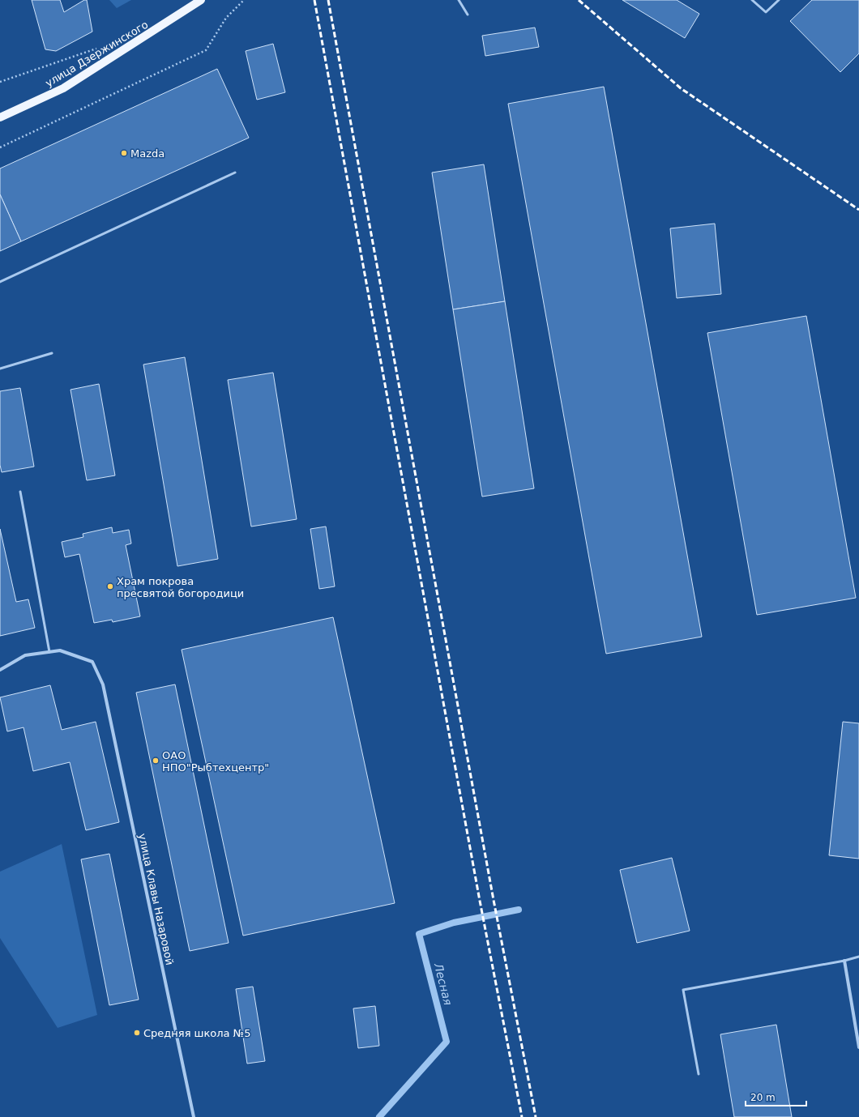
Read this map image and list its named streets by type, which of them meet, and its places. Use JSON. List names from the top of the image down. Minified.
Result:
{"streets":{"main road":["улица Дзержинского"],"street":["улица Клавы Назаровой"]},"water":["Лесная"],"places":["Mazda","Храм покрова пресвятой богородици","ОАО НПО\"Рыбтехцентр\"","Средняя школа №5"],"scale_bar":"20 m"}
